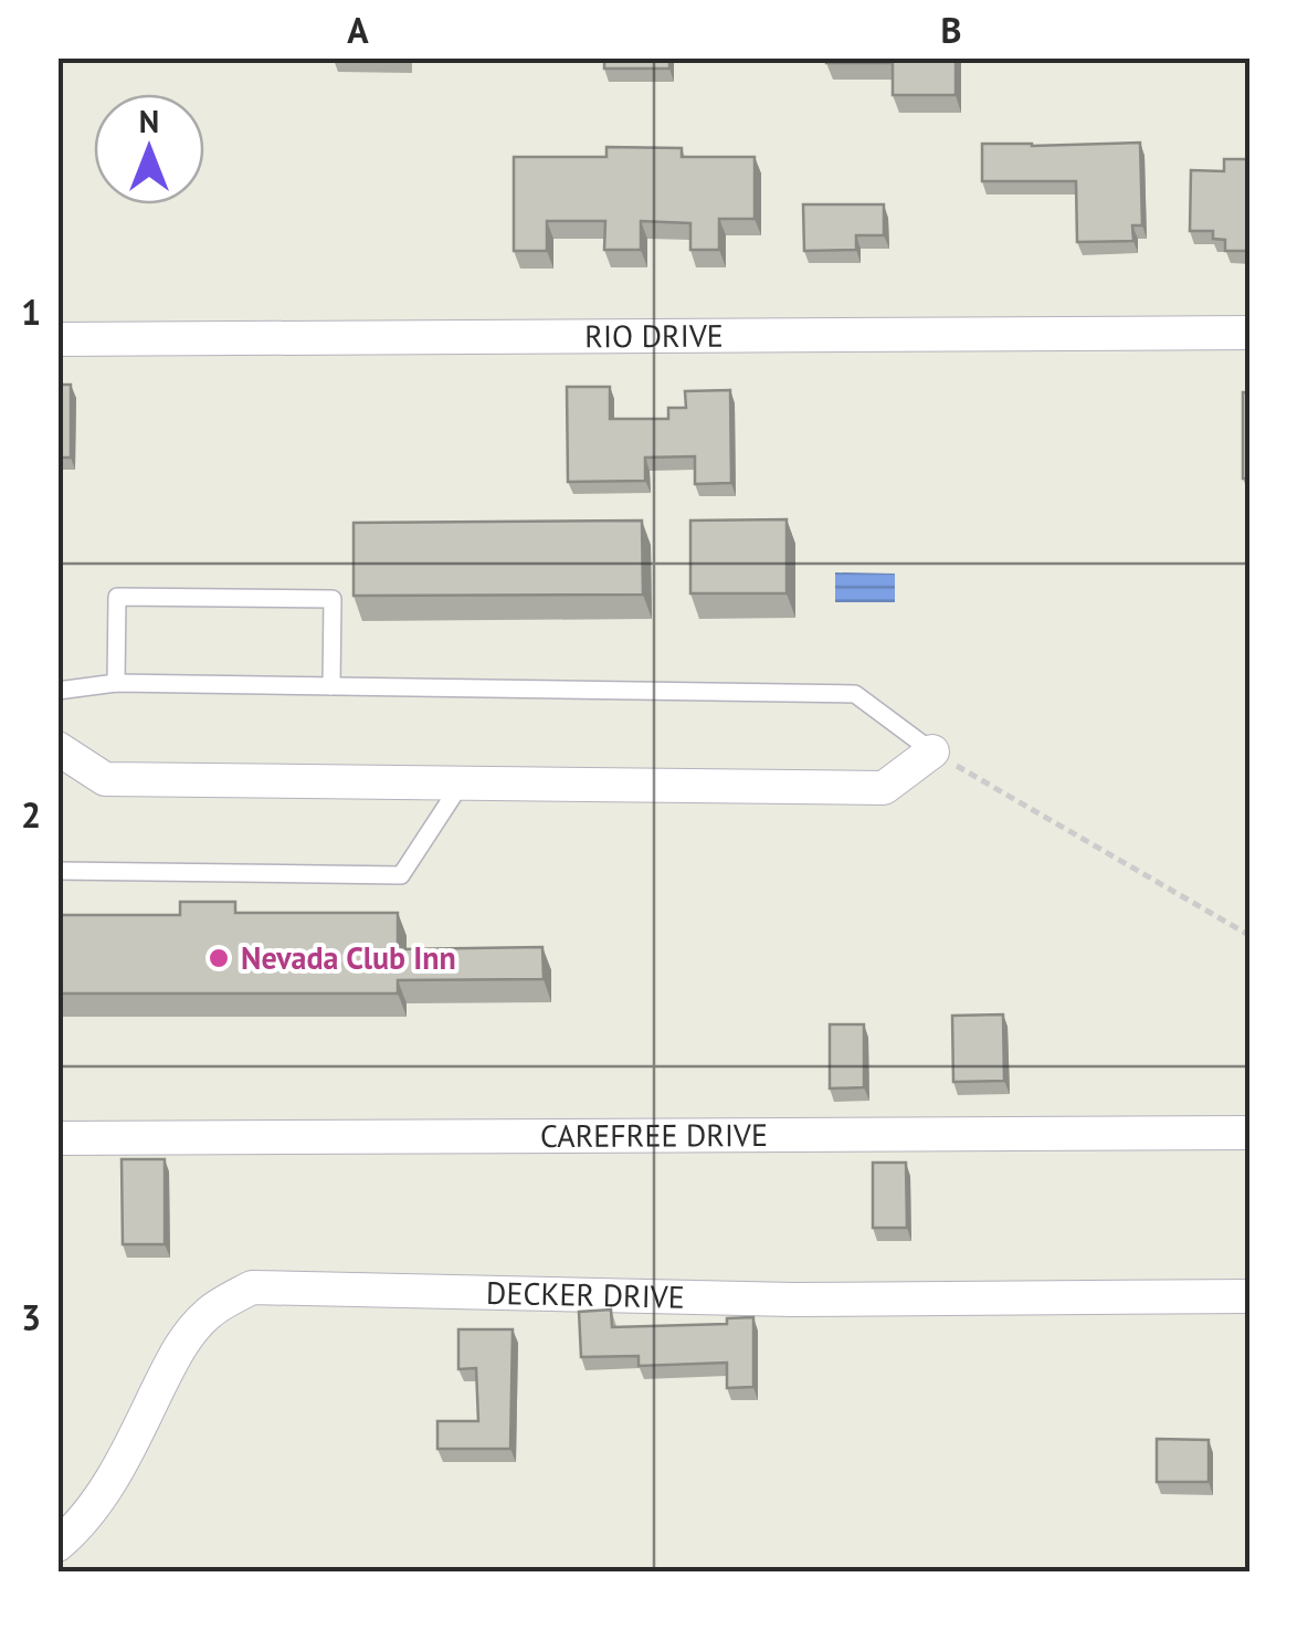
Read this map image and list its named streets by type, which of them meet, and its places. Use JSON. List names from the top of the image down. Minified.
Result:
{"streets":{"street":["RIO DRIVE","CAREFREE DRIVE","DECKER DRIVE"]},"places":["Nevada Club Inn"],"north":"top","grid":{"columns":["A","B"],"rows":["1","2","3"]}}
